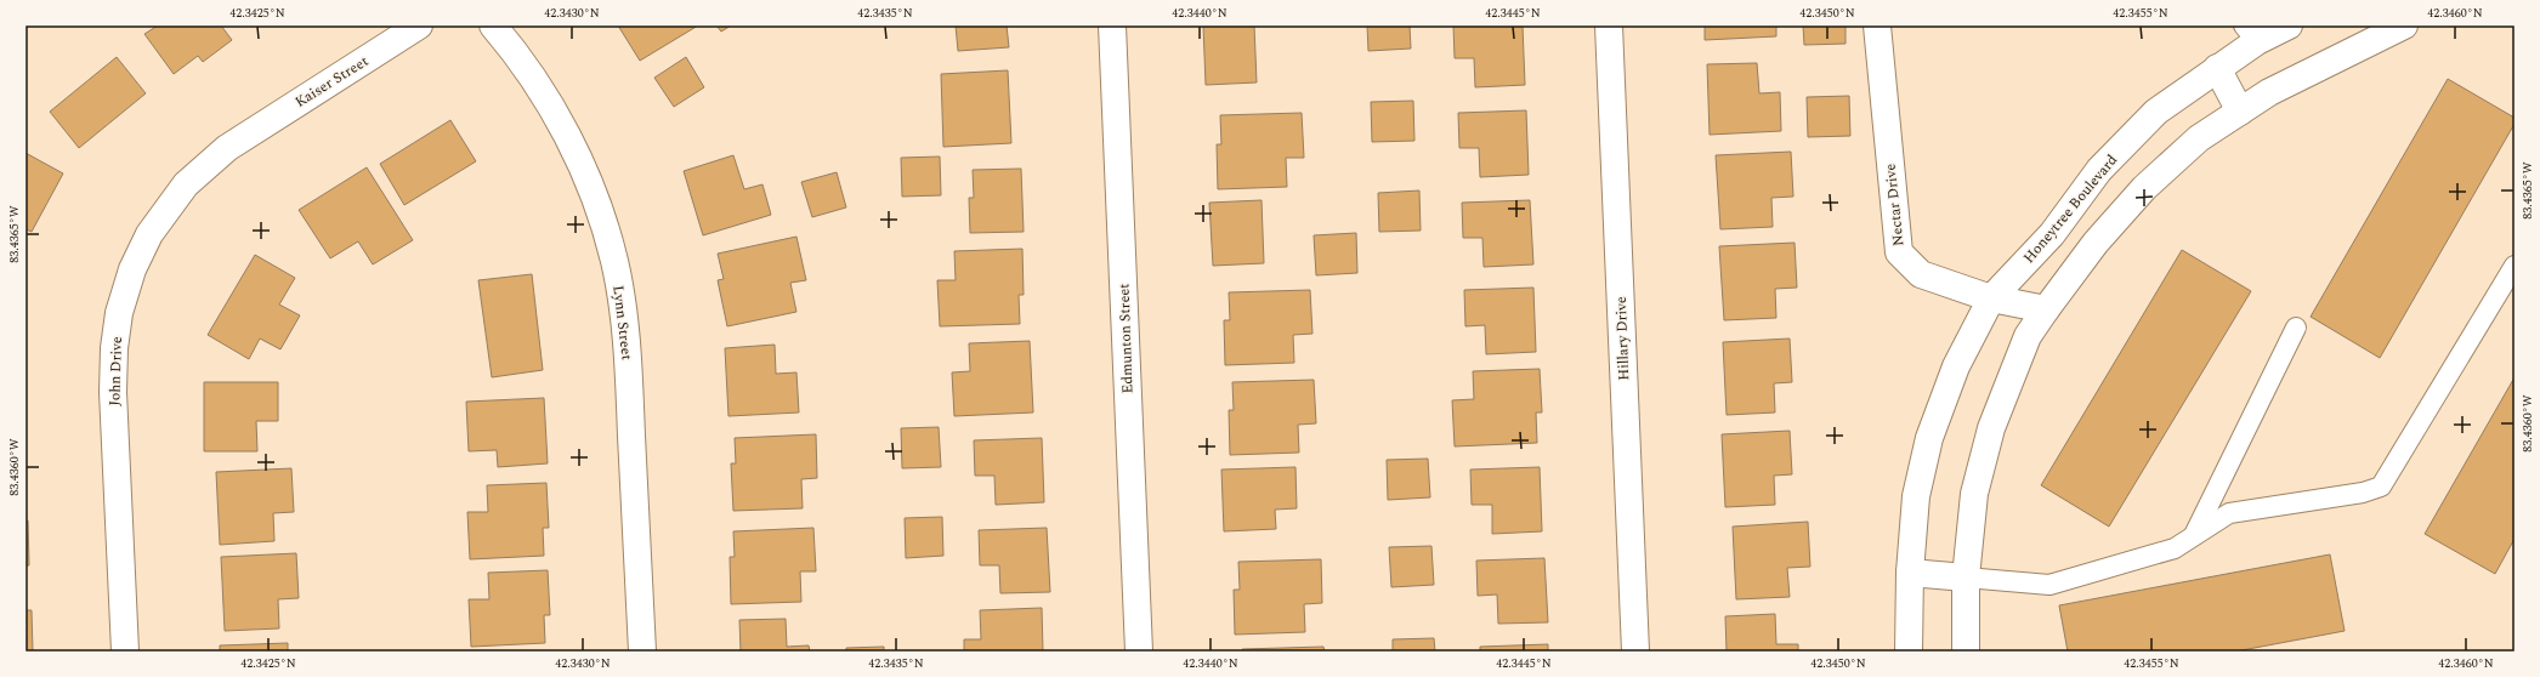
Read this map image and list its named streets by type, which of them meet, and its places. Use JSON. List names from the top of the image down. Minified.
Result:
{"streets":{"street":["Kaiser Street","Nectar Drive","Honeytree Boulevard","Lynn Street","Edmunton Street","Hillary Drive","John Drive"]},"crossings":[["Kaiser Street","John Drive"],["Nectar Drive","Honeytree Boulevard"]],"coordinates":["42.3425°N","42.3430°N","42.3435°N","42.3440°N","42.3445°N","42.3450°N","42.3455°N","42.3460°N","83.4365°W","83.4360°W"]}
